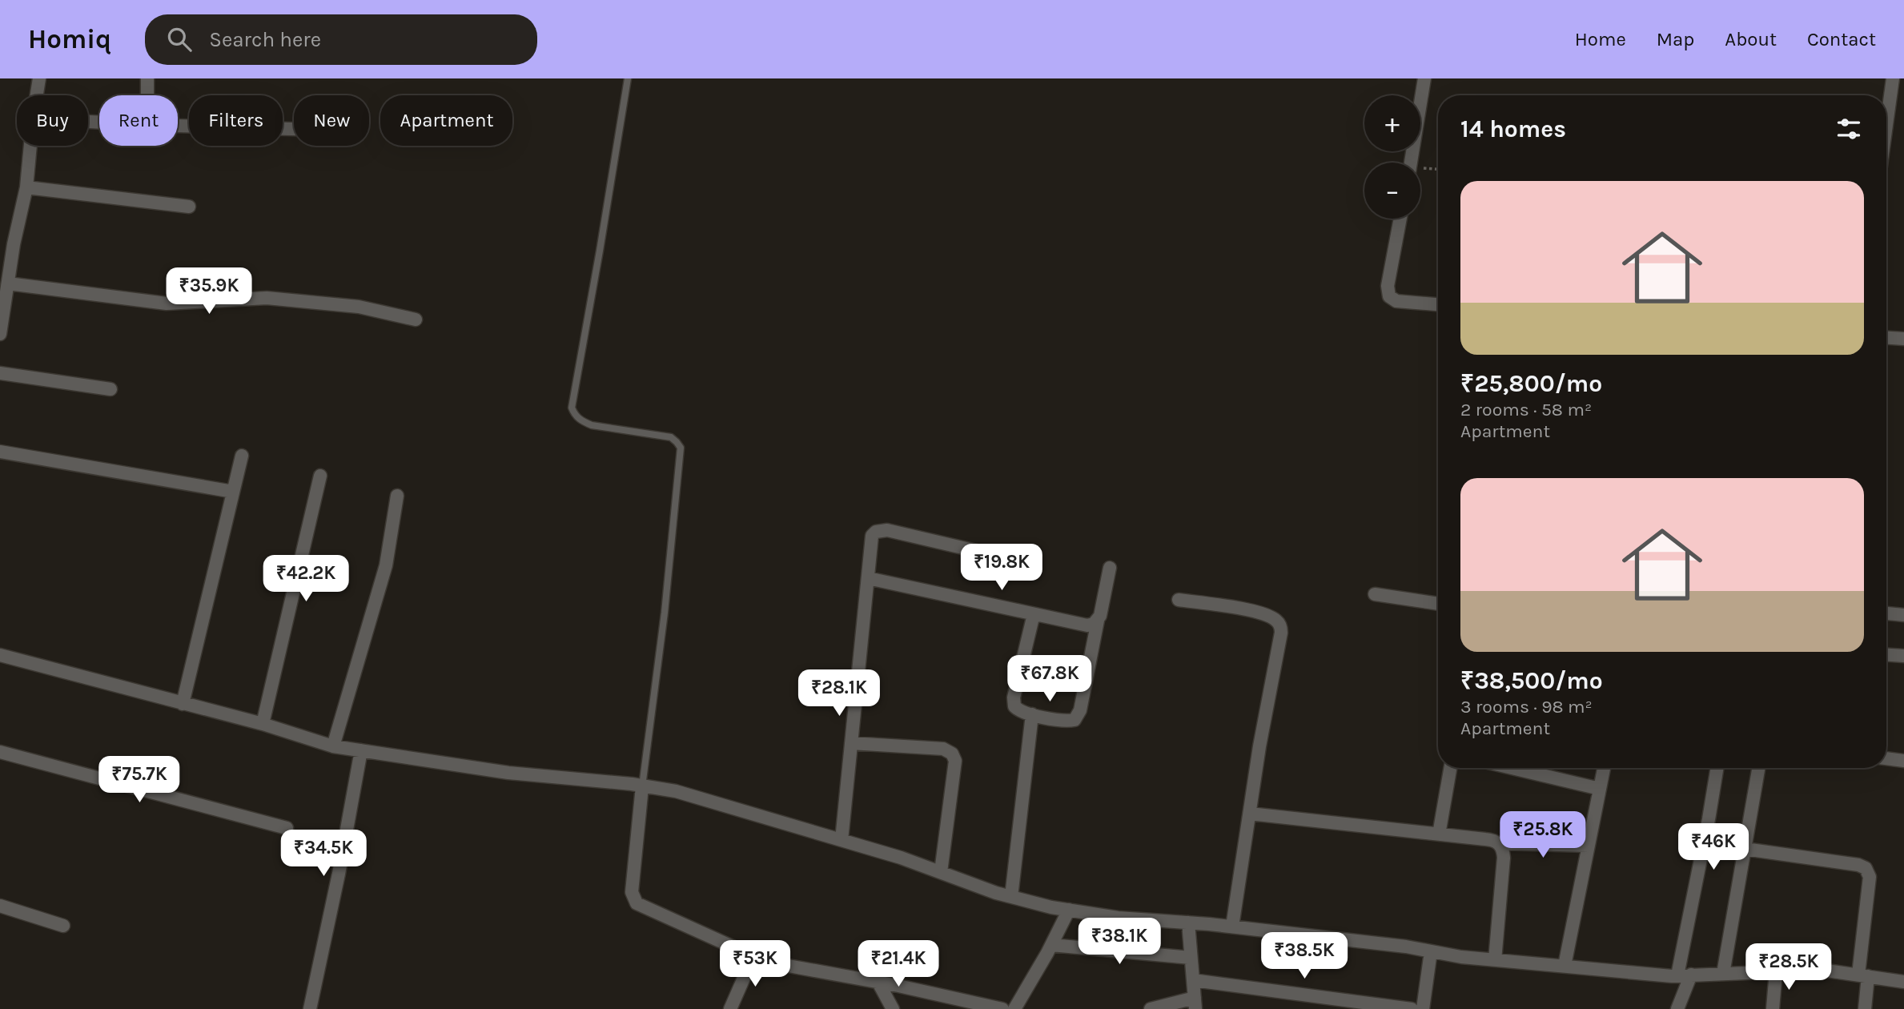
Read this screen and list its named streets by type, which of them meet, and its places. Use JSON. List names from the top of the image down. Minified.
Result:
{"page":{"header":"Homiq","search":"Search here","nav":["Home","Map","About","Contact"],"map_buttons":["+","−"],"chip":["Buy","Rent","Filters","New","Apartment"],"heading":"14 homes","list":[{"name":"₹25,800/mo","note":"2 rooms · 58 m² · Apartment"},{"name":"₹38,500/mo","note":"3 rooms · 98 m² · Apartment"}],"price":["₹35.9K","₹19.8K","₹42.2K","₹67.8K","₹28.1K","₹75.7K","₹25.8K","₹46K","₹34.5K","₹38.1K","₹38.5K","₹53K","₹21.4K","₹28.5K"]}}
